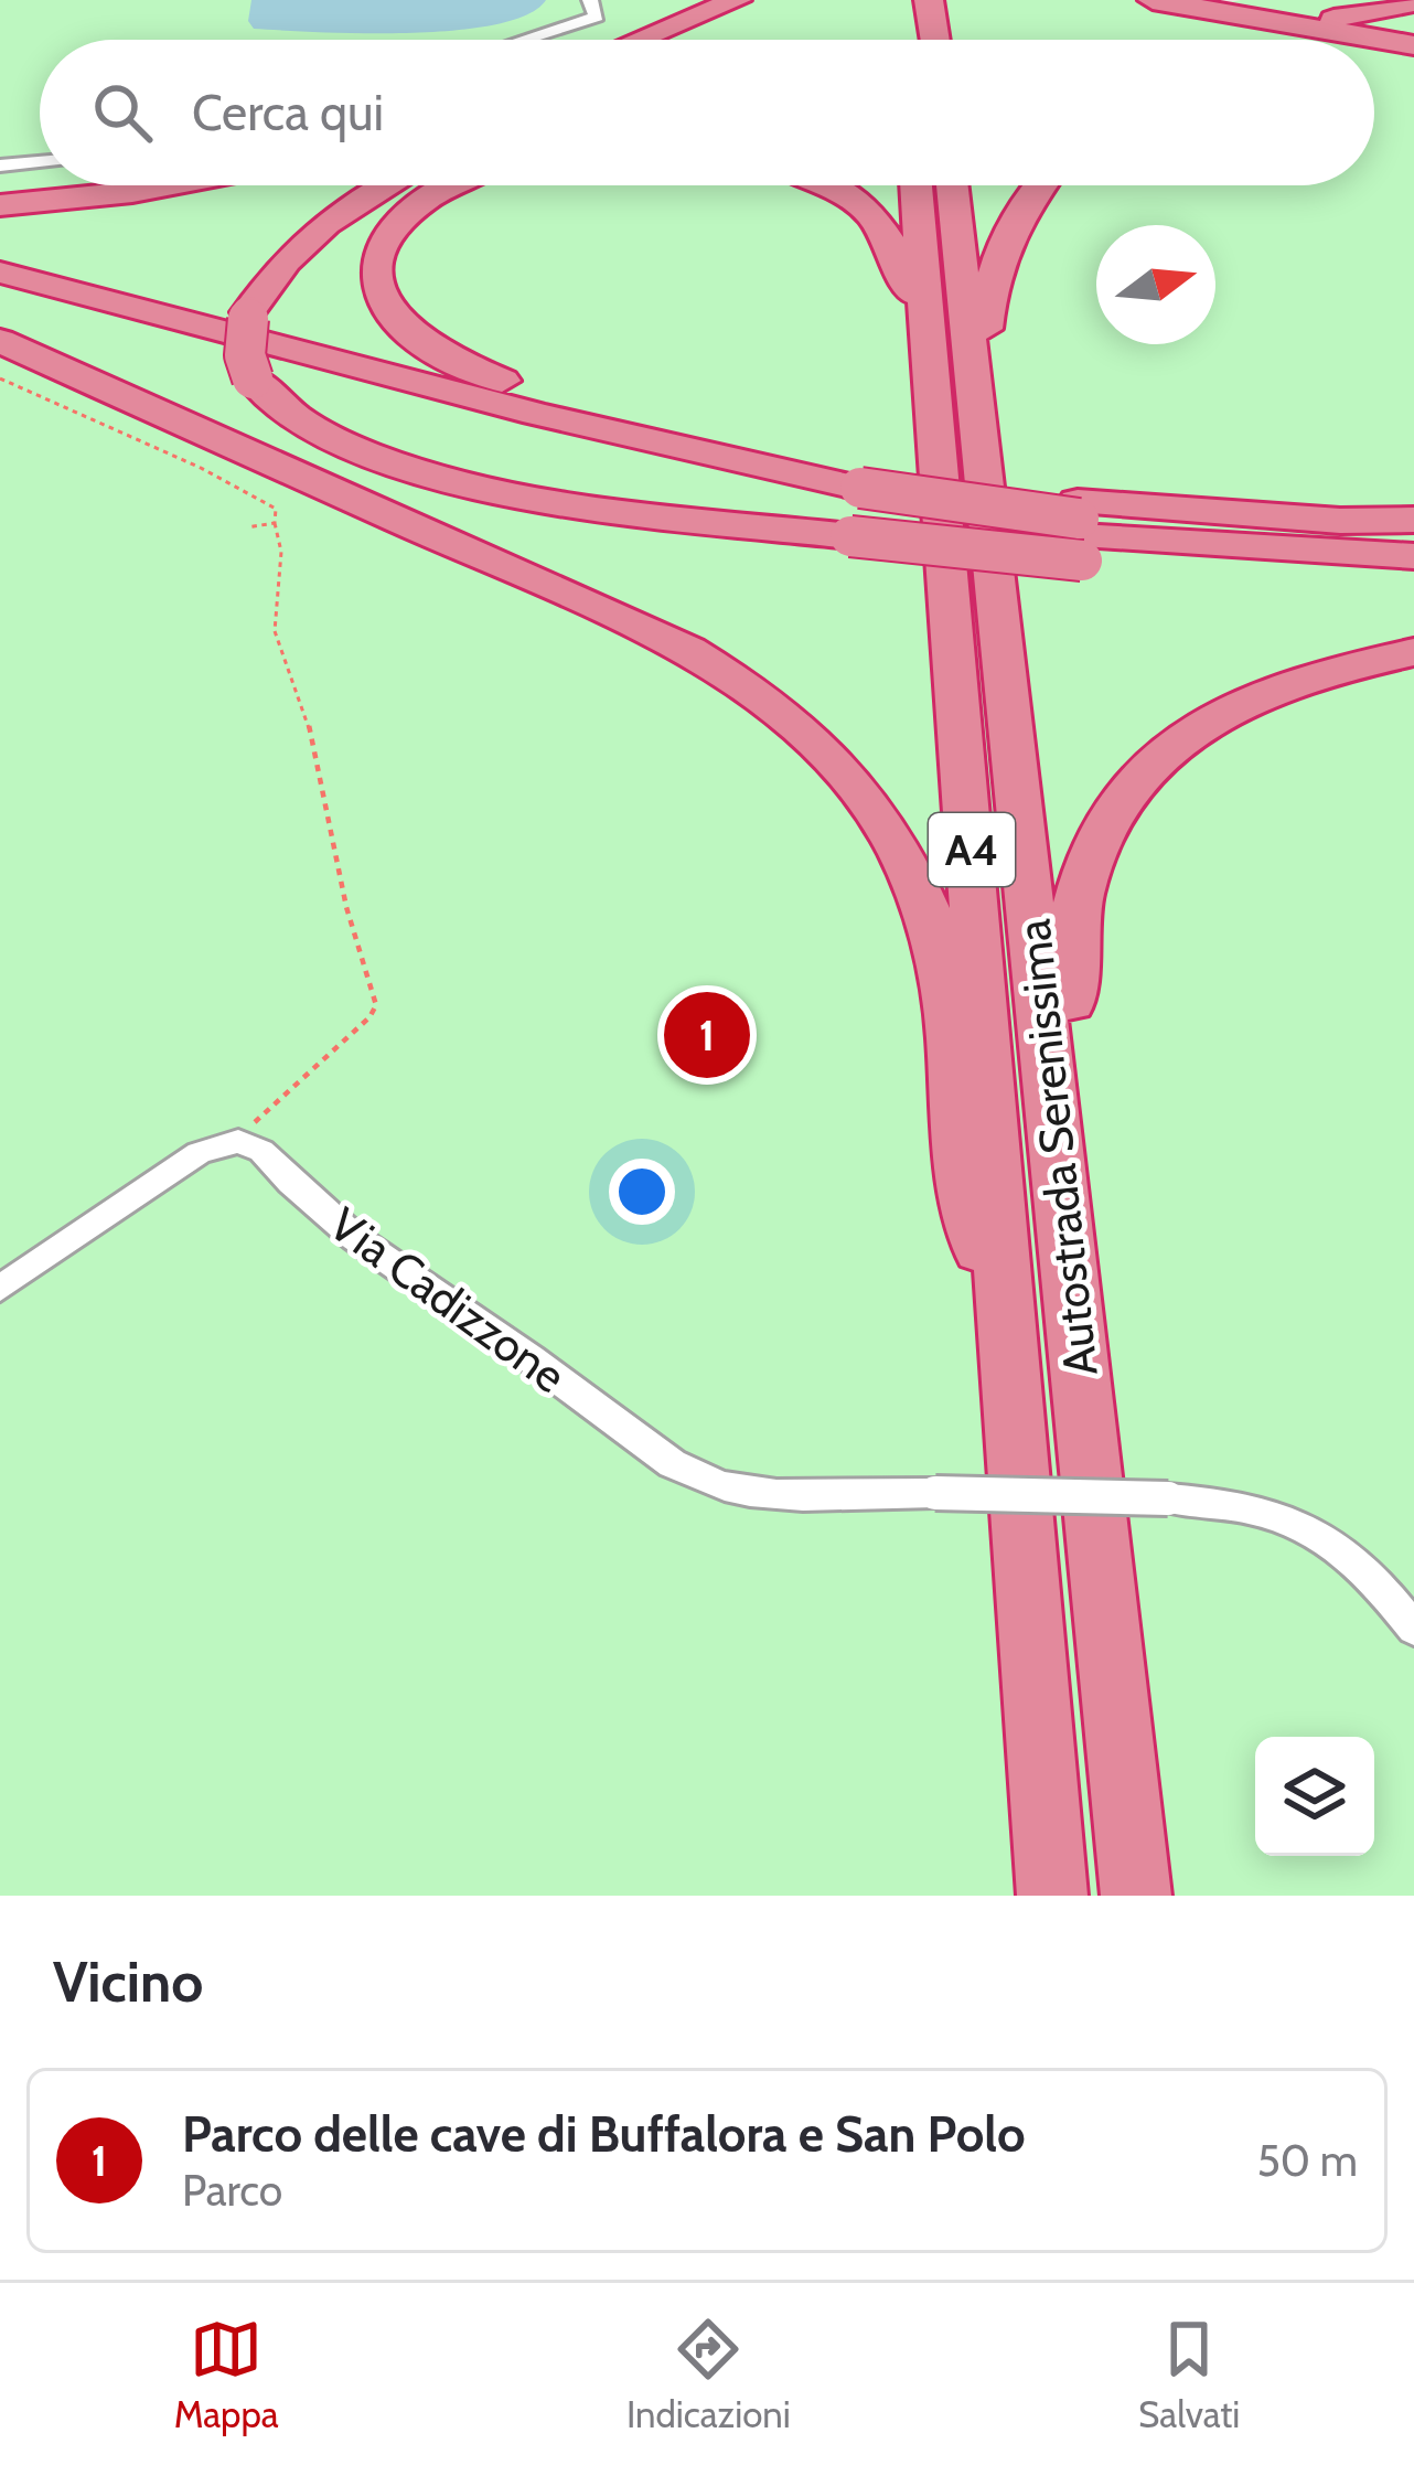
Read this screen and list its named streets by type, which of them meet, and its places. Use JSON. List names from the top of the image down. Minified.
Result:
{"streets":{"highway":["A4","Autostrada Serenissima"],"street":["Via Cadizzone"]},"north":"right","page":{"search":"Cerca qui","pins":"1","heading":"Vicino","list":[{"mark":"1","name":"Parco delle cave di Buffalora e San Polo","note":"Parco","value":"50 m"}],"nav":["Mappa","Indicazioni","Salvati"]}}
